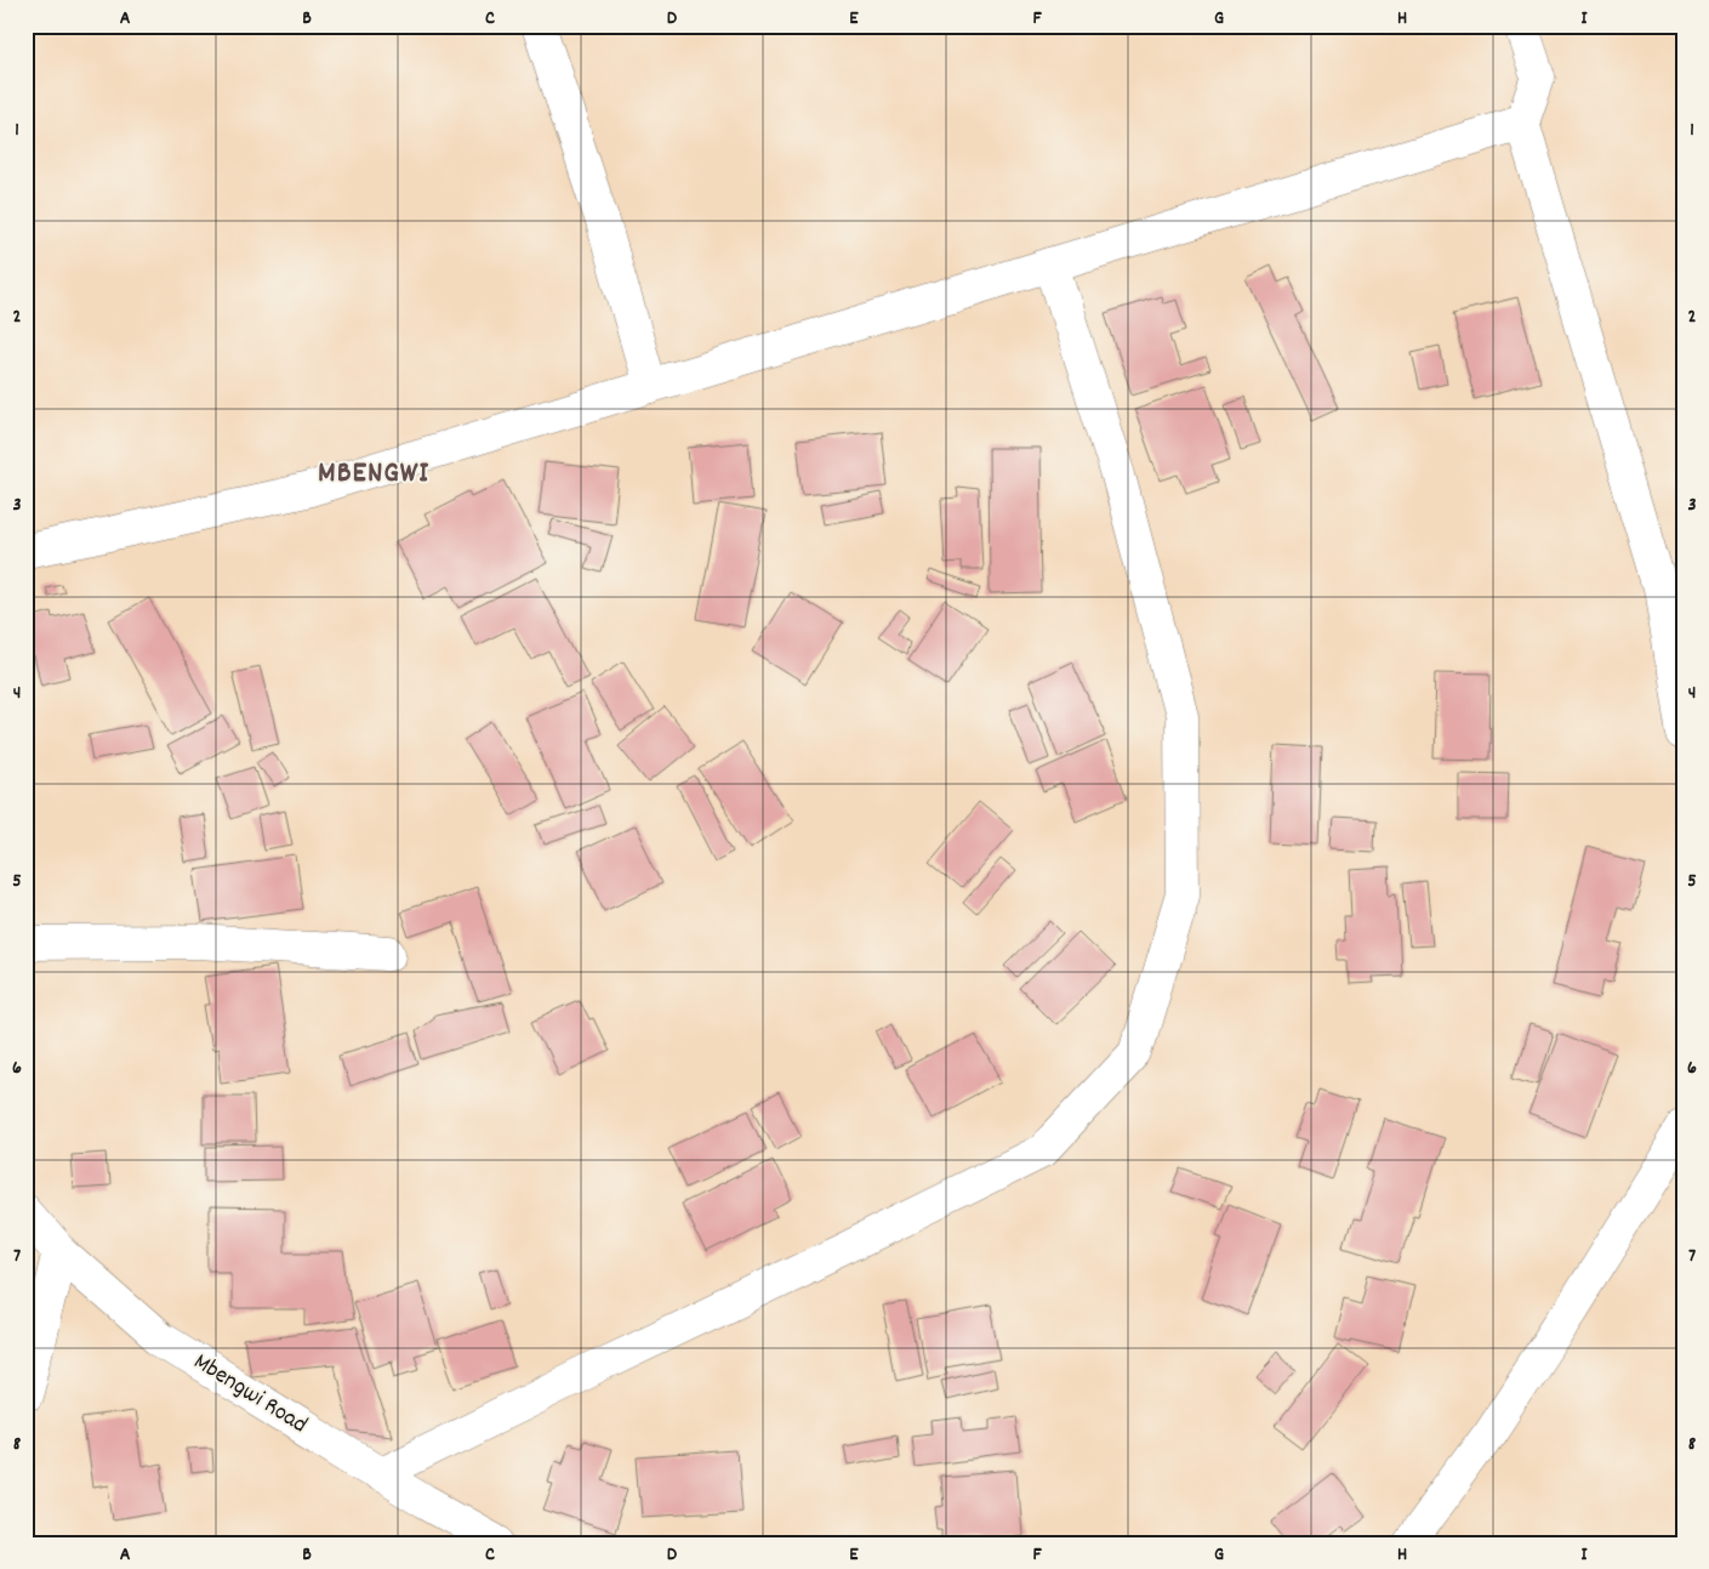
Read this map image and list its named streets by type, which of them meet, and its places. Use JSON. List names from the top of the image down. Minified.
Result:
{"streets":{"street":["Mbengwi Road"]},"districts":["MBENGWI"],"grid":{"columns":["A","B","C","D","E","F","G","H","I"],"rows":["1","2","3","4","5","6","7","8"]}}
